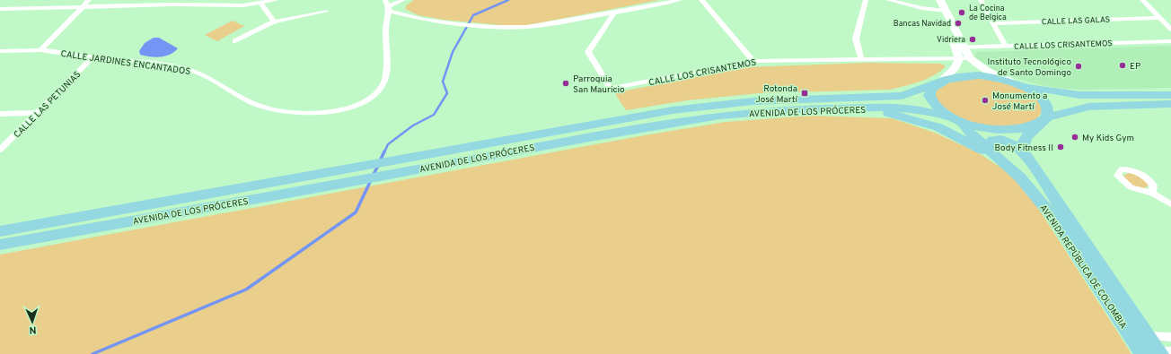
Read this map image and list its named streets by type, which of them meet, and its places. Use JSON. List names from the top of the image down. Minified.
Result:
{"streets":{"main road":["AVENIDA DE LOS PRÓCERES","AVENIDA REPÚBLICA DE COLOMBIA"],"street":["CALLE LAS GALAS","CALLE LOS CRISANTEMOS","CALLE JARDINES ENCANTADOS","CALLE LAS PETUNIAS"]},"crossings":[["CALLE JARDINES ENCANTADOS","CALLE LAS PETUNIAS"],["AVENIDA DE LOS PRÓCERES","AVENIDA REPÚBLICA DE COLOMBIA"]],"places":{"other":["La Cocina de Belgica","Bancas Navidad","Vidriera","EP","Instituto Tecnológico de Santo Domingo","Parroquia San Mauricio","Monumento a José Martí","My Kids Gym","Body Fitness II"],"transit":["Rotonda José Martí"]},"north":"bottom"}
